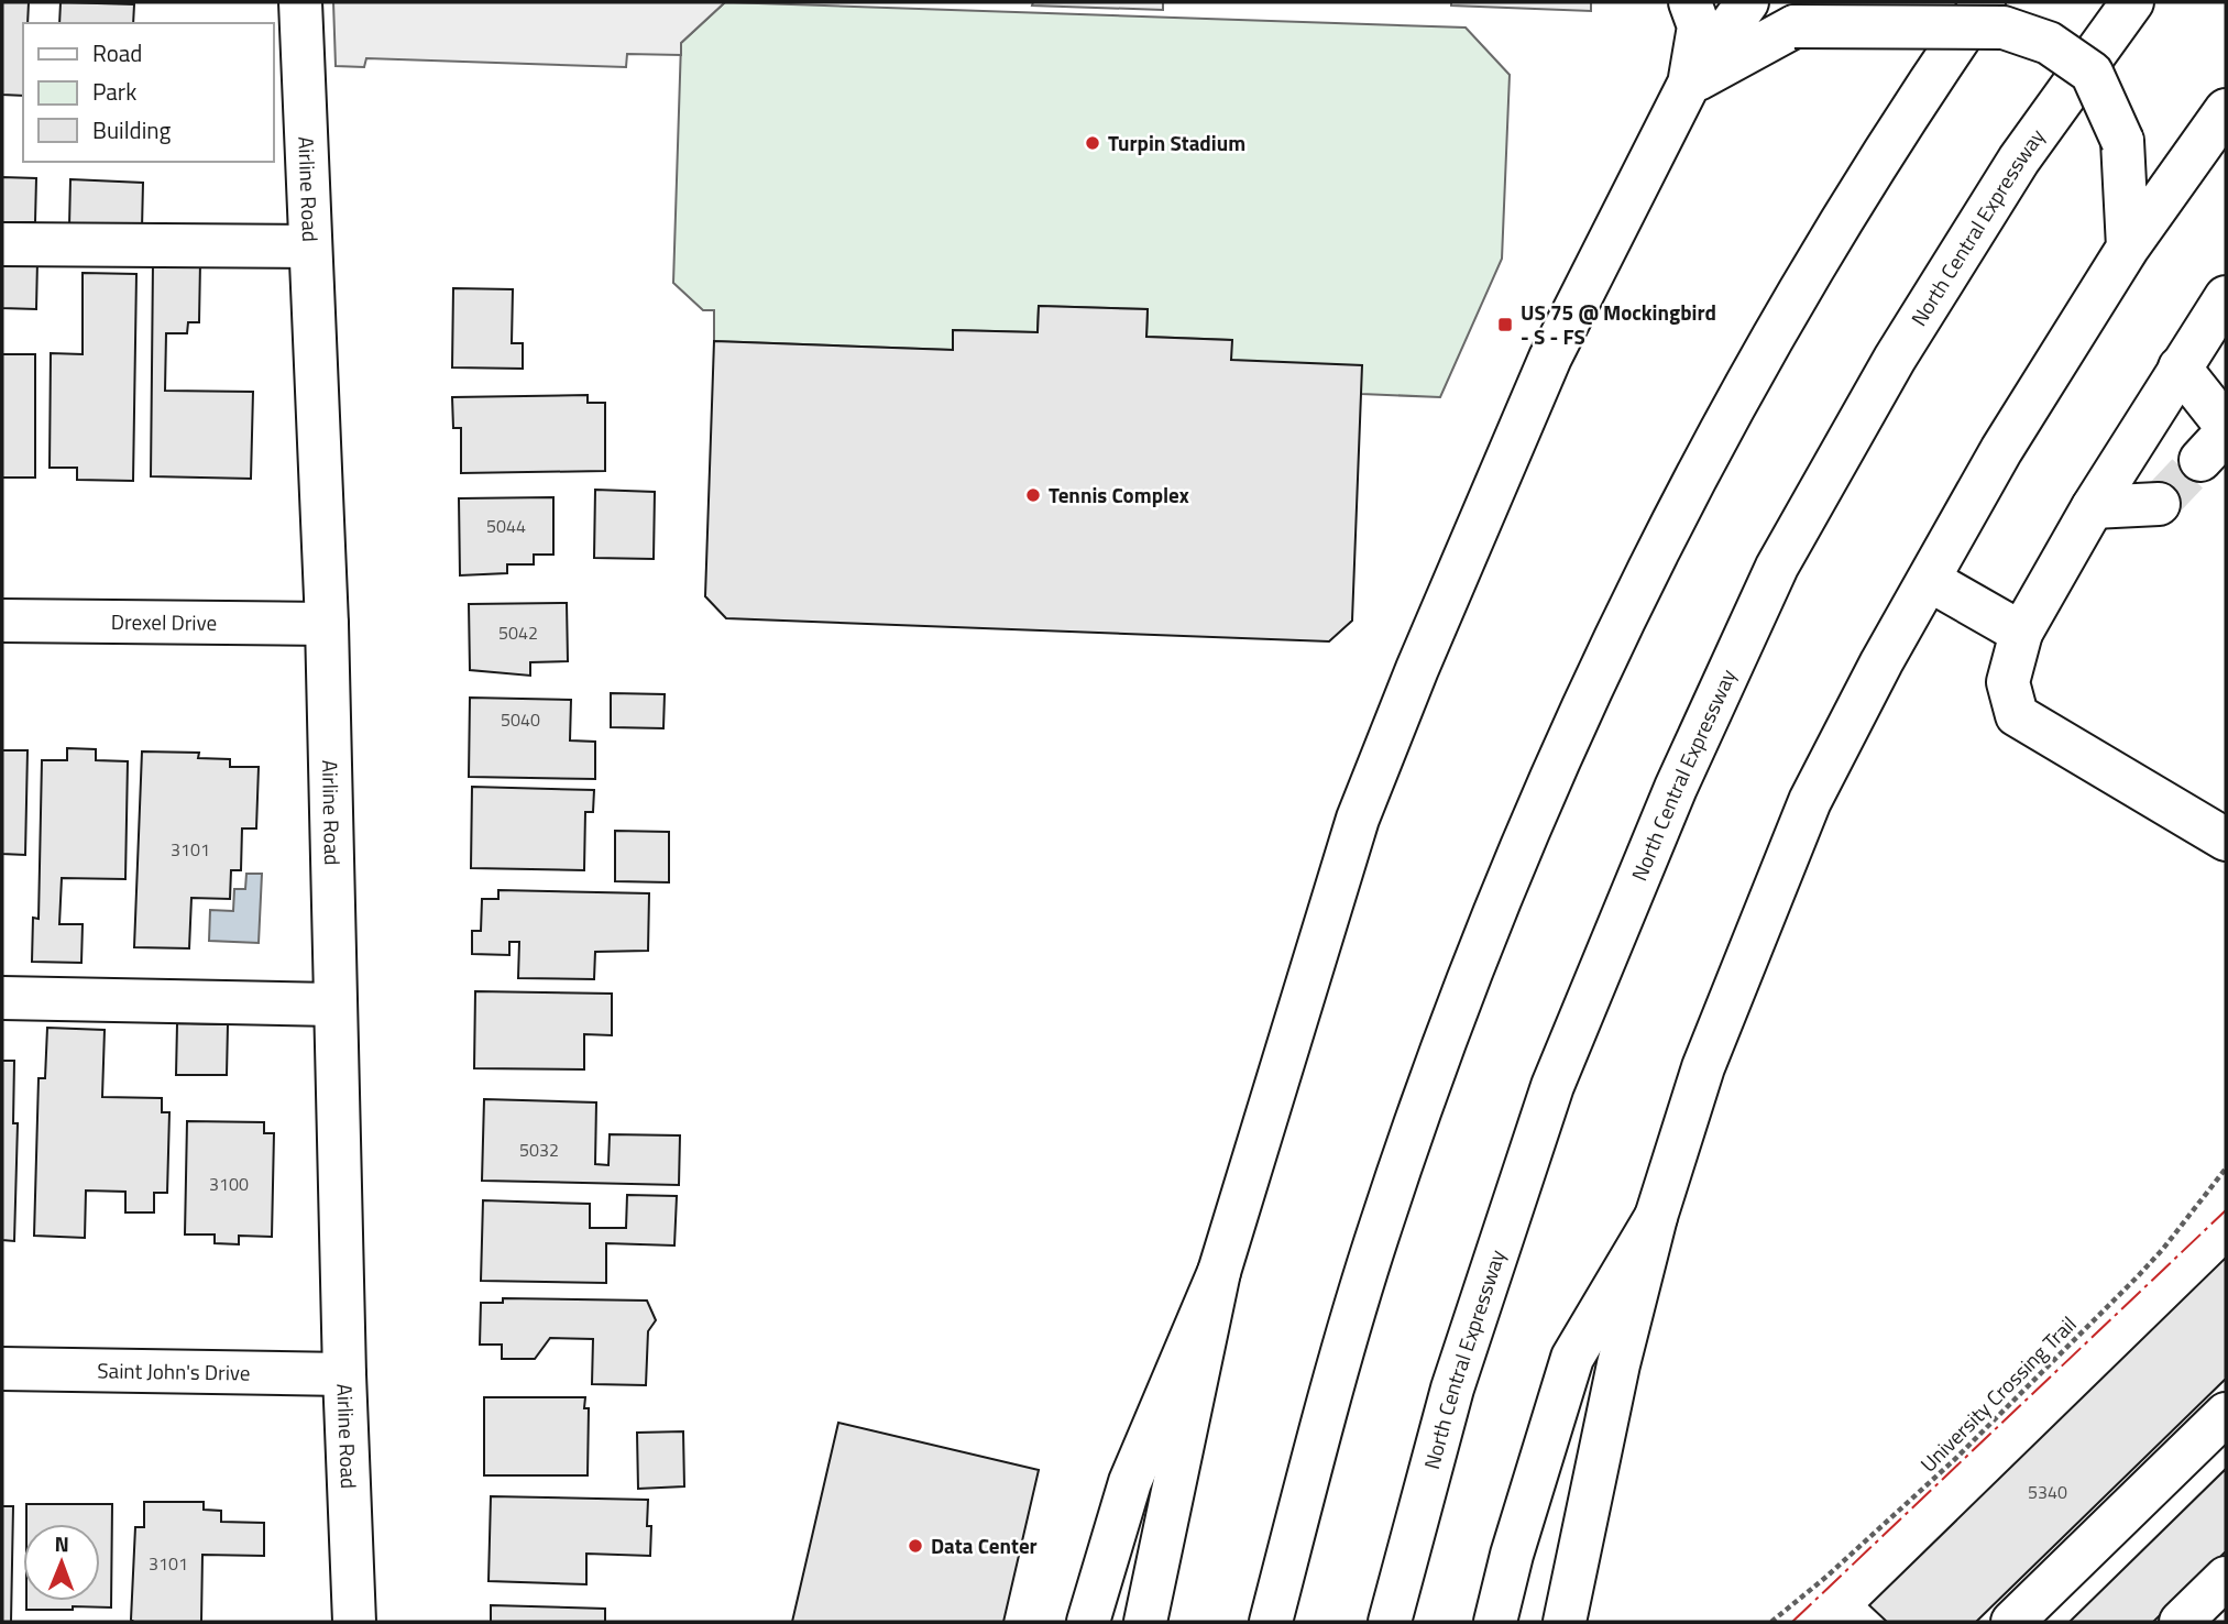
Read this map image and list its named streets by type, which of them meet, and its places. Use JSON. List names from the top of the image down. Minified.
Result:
{"streets":{"main road":["Airline Road","North Central Expressway","Drexel Drive","Saint John's Drive"],"path":["University Crossing Trail"]},"crossings":[["Airline Road","Drexel Drive"],["Airline Road","Saint John's Drive"]],"places":{"other":["Turpin Stadium","Tennis Complex","Data Center"],"transit":["US 75 @ Mockingbird - S - FS"]},"house_numbers":["5044","5042","5040","3101","5032","3100","5340","3101"],"legend":["Road","Park","Building"],"north":"top"}
